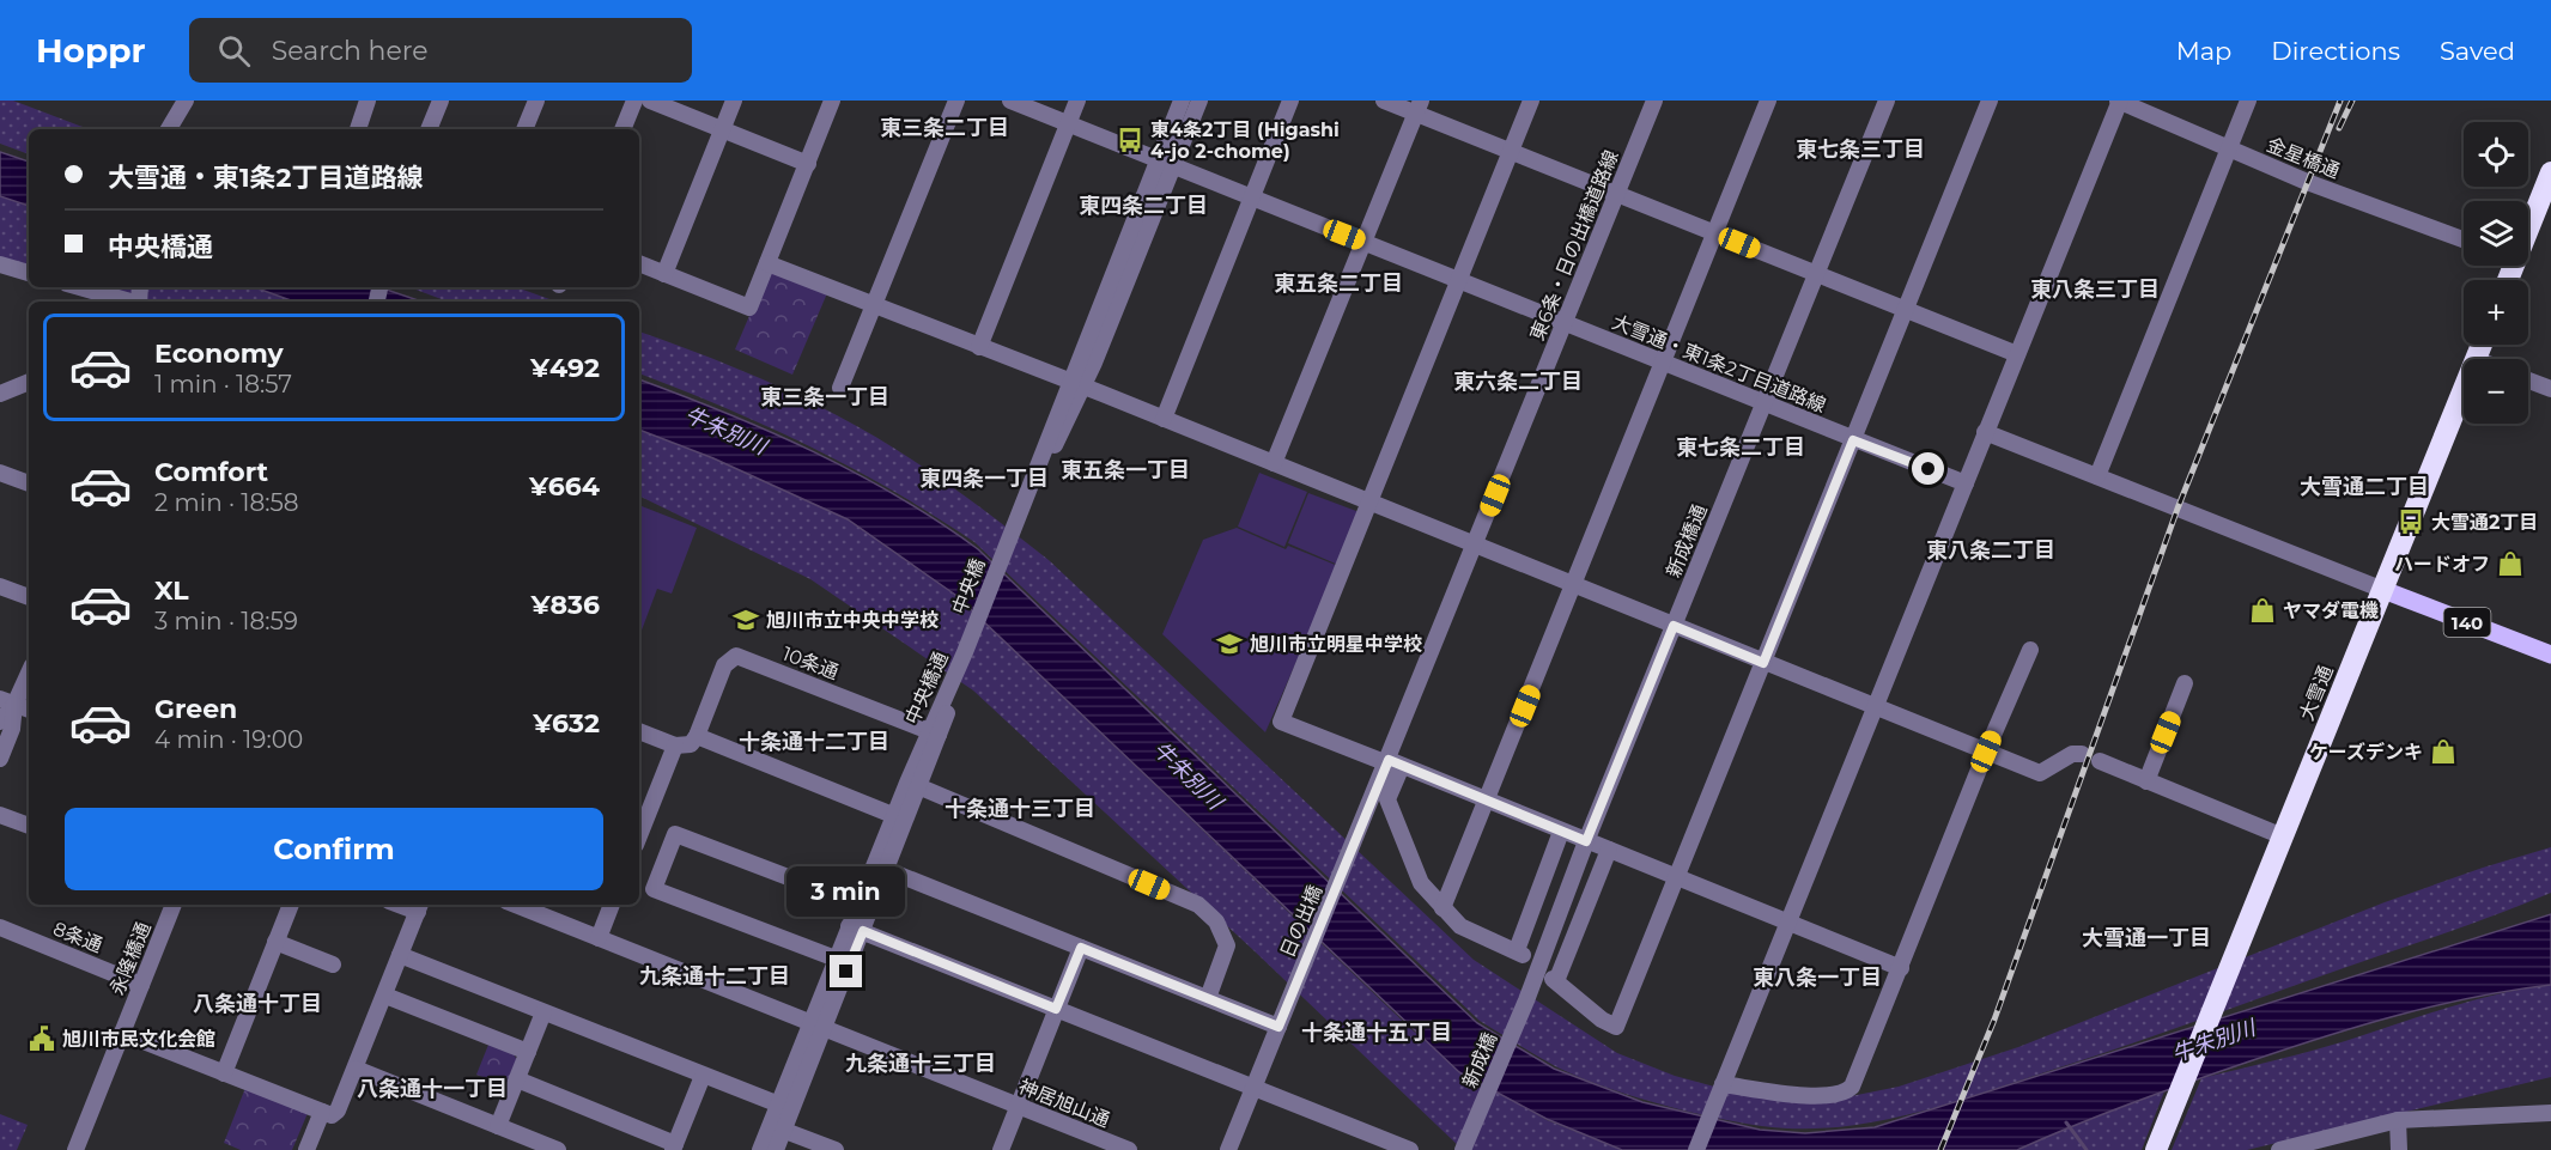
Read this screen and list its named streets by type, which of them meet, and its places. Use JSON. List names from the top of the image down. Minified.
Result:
{"streets":{"highway":["大雪通"],"main road":["140"],"street":["金星橋通","東6条・日の出橋道路線","大雪通・東1条2丁目道路線","新成橋通","中央橋","10条通","中央橋通","日の出橋","8条通","永隆橋通","新成橋","神居旭山通"]},"crossings":[["東6条・日の出橋道路線","大雪通・東1条2丁目道路線"],["東6条・日の出橋道路線","日の出橋"],["大雪通・東1条2丁目道路線","新成橋通"],["新成橋通","新成橋"],["中央橋","中央橋通"],["140","大雪通"],["10条通","中央橋通"],["中央橋通","神居旭山通"],["8条通","永隆橋通"]],"districts":["東三条二丁目","東七条三丁目","東四条二丁目","東五条二丁目","東八条三丁目","東六条二丁目","東三条一丁目","東七条二丁目","東五条一丁目","東四条一丁目","大雪通二丁目","東八条二丁目","十条通十二丁目","十条通十三丁目","大雪通一丁目","九条通十二丁目","東八条一丁目","八条通十丁目","十条通十五丁目","九条通十三丁目","八条通十一丁目"],"water":["牛朱別川"],"places":{"bus stop":["東4条2丁目 (Higashi 4-jo 2-chome)","大雪通2丁目"],"shop":["ハードオフ","ヤマダ電機","ケーズデンキ"],"school or university":["旭川市立中央中学校","旭川市立明星中学校"],"public building":["旭川市民文化会館"]},"page":{"header":"Hoppr","search":"Search here","nav":["Map","Directions","Saved"],"map_buttons":["+","−"],"banner":["大雪通・東1条2丁目道路線","中央橋通"],"list":[{"name":"Economy","note":"1 min · 18:57","value":"¥492"},{"name":"Comfort","note":"2 min · 18:58","value":"¥664"},{"name":"XL","note":"3 min · 18:59","value":"¥836"},{"name":"Green","note":"4 min · 19:00","value":"¥632"}],"buttons":"Confirm","bubble":"3 min"}}
